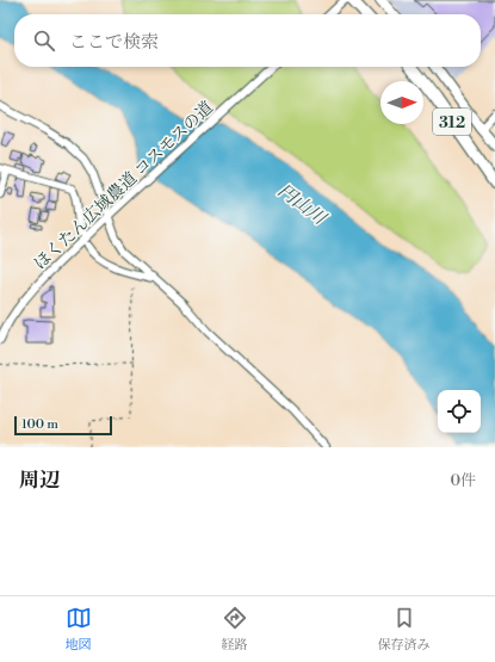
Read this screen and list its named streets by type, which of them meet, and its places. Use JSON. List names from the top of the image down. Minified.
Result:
{"streets":{"highway":["312"],"street":["ほくたん広域農道 コスモスの道"]},"water":["円山川"],"scale_bar":"100 m","north":"right","page":{"search":"ここで検索","scale":"100 m","heading":["周辺","0件"],"nav":["地図","経路","保存済み"]}}
